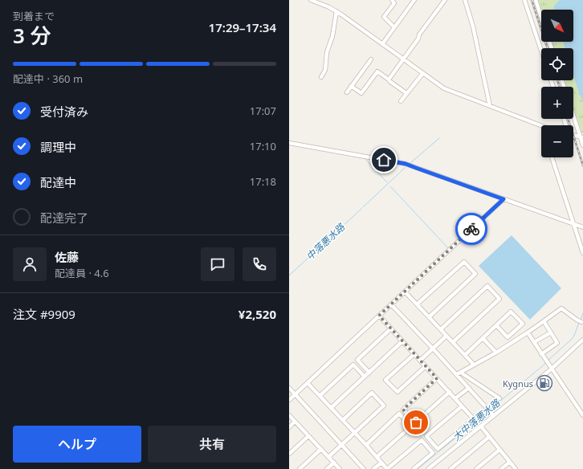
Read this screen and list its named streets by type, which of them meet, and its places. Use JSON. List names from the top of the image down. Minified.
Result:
{"water":["中落悪水路","大中落悪水路"],"places":{"fuel station":["Kygnus"]},"north":"bottom right","page":{"heading":["3 分","到着まで","17:29–17:34"],"panel":["佐藤","配達員 · 4.6","注文 #9909","¥2,520"],"map_buttons":["+","−"],"bar":"配達中 · 360 m","list":[["受付済み","17:07"],["調理中","17:10"],["配達中","17:18"],"配達完了"],"buttons":["ヘルプ","共有"]}}
